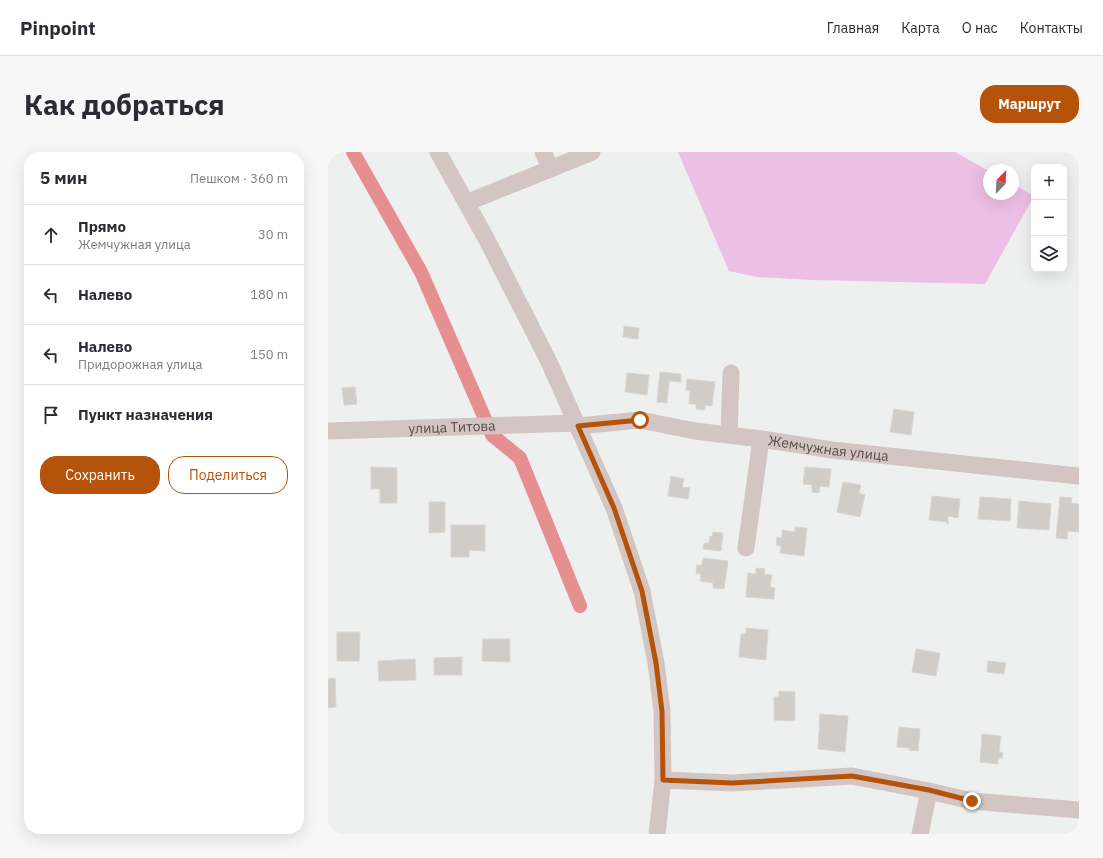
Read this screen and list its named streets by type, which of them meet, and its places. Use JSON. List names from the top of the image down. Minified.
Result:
{"streets":{"street":["улица Титова","Жемчужная улица"]},"crossings":[["улица Титова","Жемчужная улица"]],"north":"top right","page":{"header":"Pinpoint","nav":["Главная","Карта","О нас","Контакты"],"buttons":["Маршрут",["Сохранить","Поделиться"]],"title":"Как добраться","heading":["5 мин","Пешком · 360 m"],"map_buttons":["+","−"],"list":[["Прямо","Жемчужная улица","30 m"],["Налево","180 m"],["Налево","Придорожная улица","150 m"],"Пункт назначения"]}}
